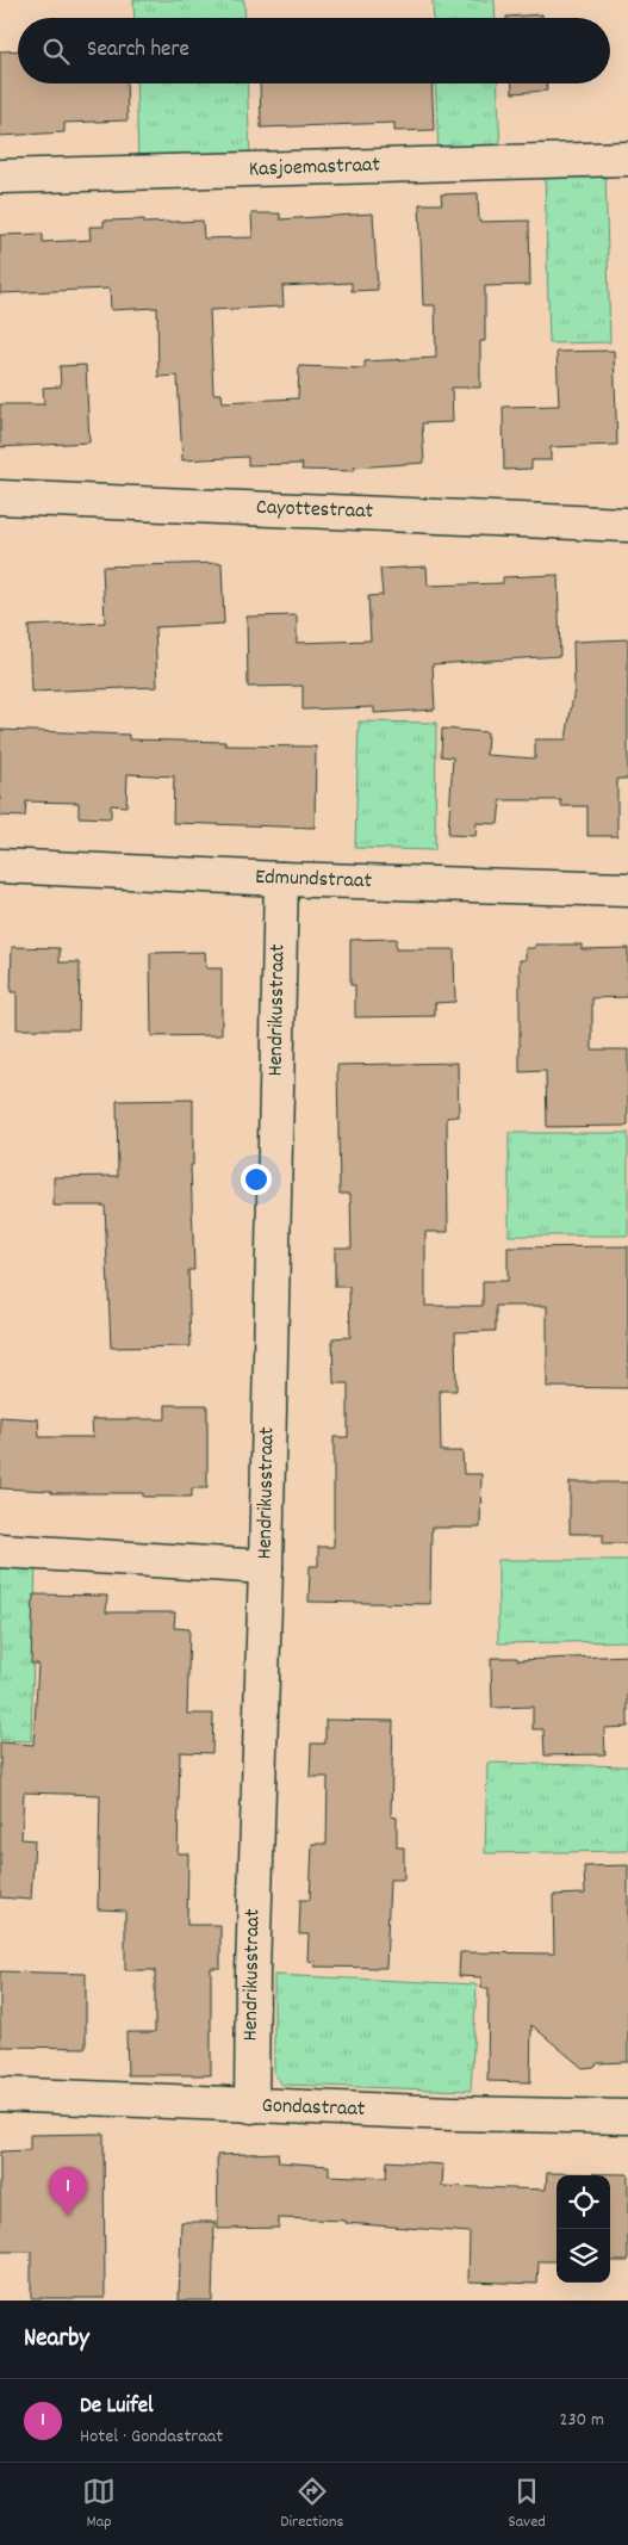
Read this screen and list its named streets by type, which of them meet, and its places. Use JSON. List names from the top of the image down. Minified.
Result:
{"streets":{"street":["Kasjoemastraat","Cayottestraat","Edmundstraat","Hendrikusstraat","Gondastraat"]},"crossings":[["Edmundstraat","Hendrikusstraat"],["Hendrikusstraat","Gondastraat"]],"page":{"search":"Search here","pins":"1","heading":"Nearby","list":[{"mark":"1","name":"De Luifel","note":"Hotel · Gondastraat","value":"230 m"}],"nav":["Map","Directions","Saved"]}}
